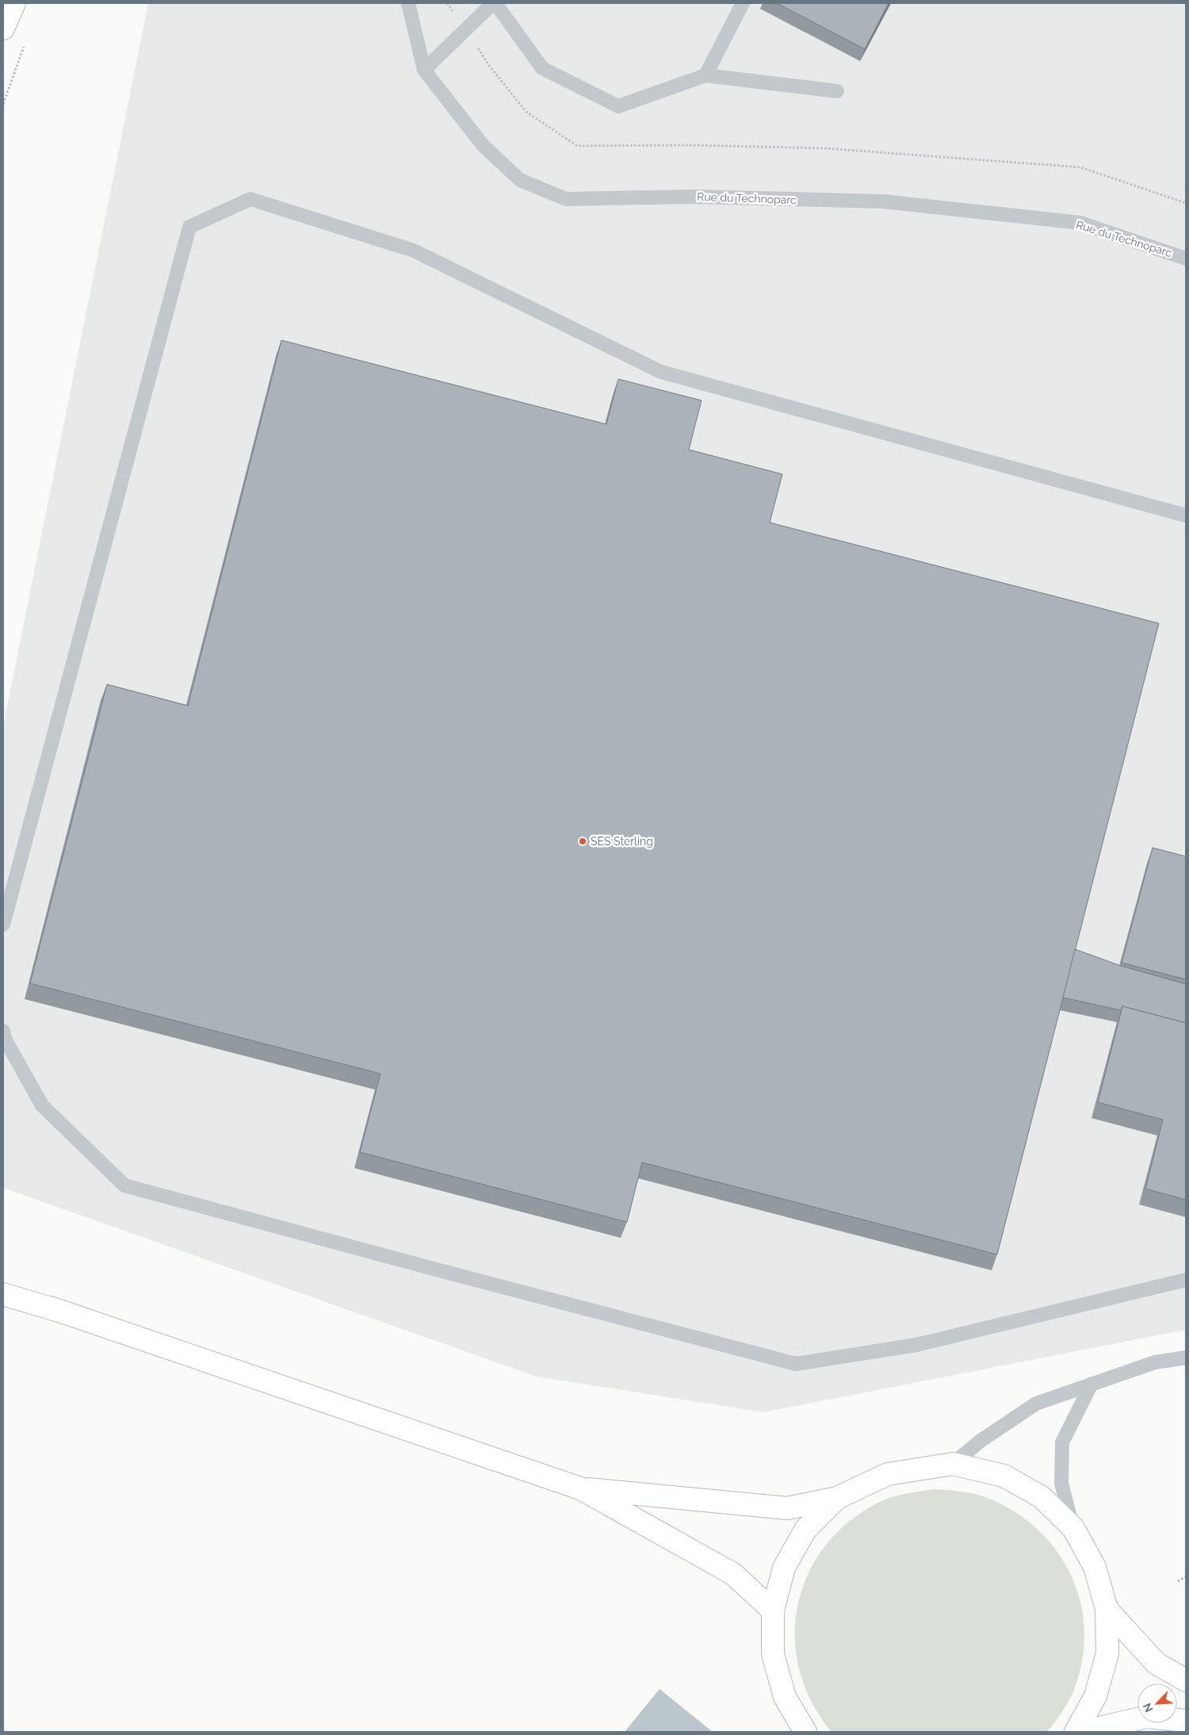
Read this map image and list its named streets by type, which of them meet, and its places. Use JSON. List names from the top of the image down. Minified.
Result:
{"streets":{"lane":["Rue du Technoparc"]},"places":["SES Sterling"],"north":"bottom left"}
